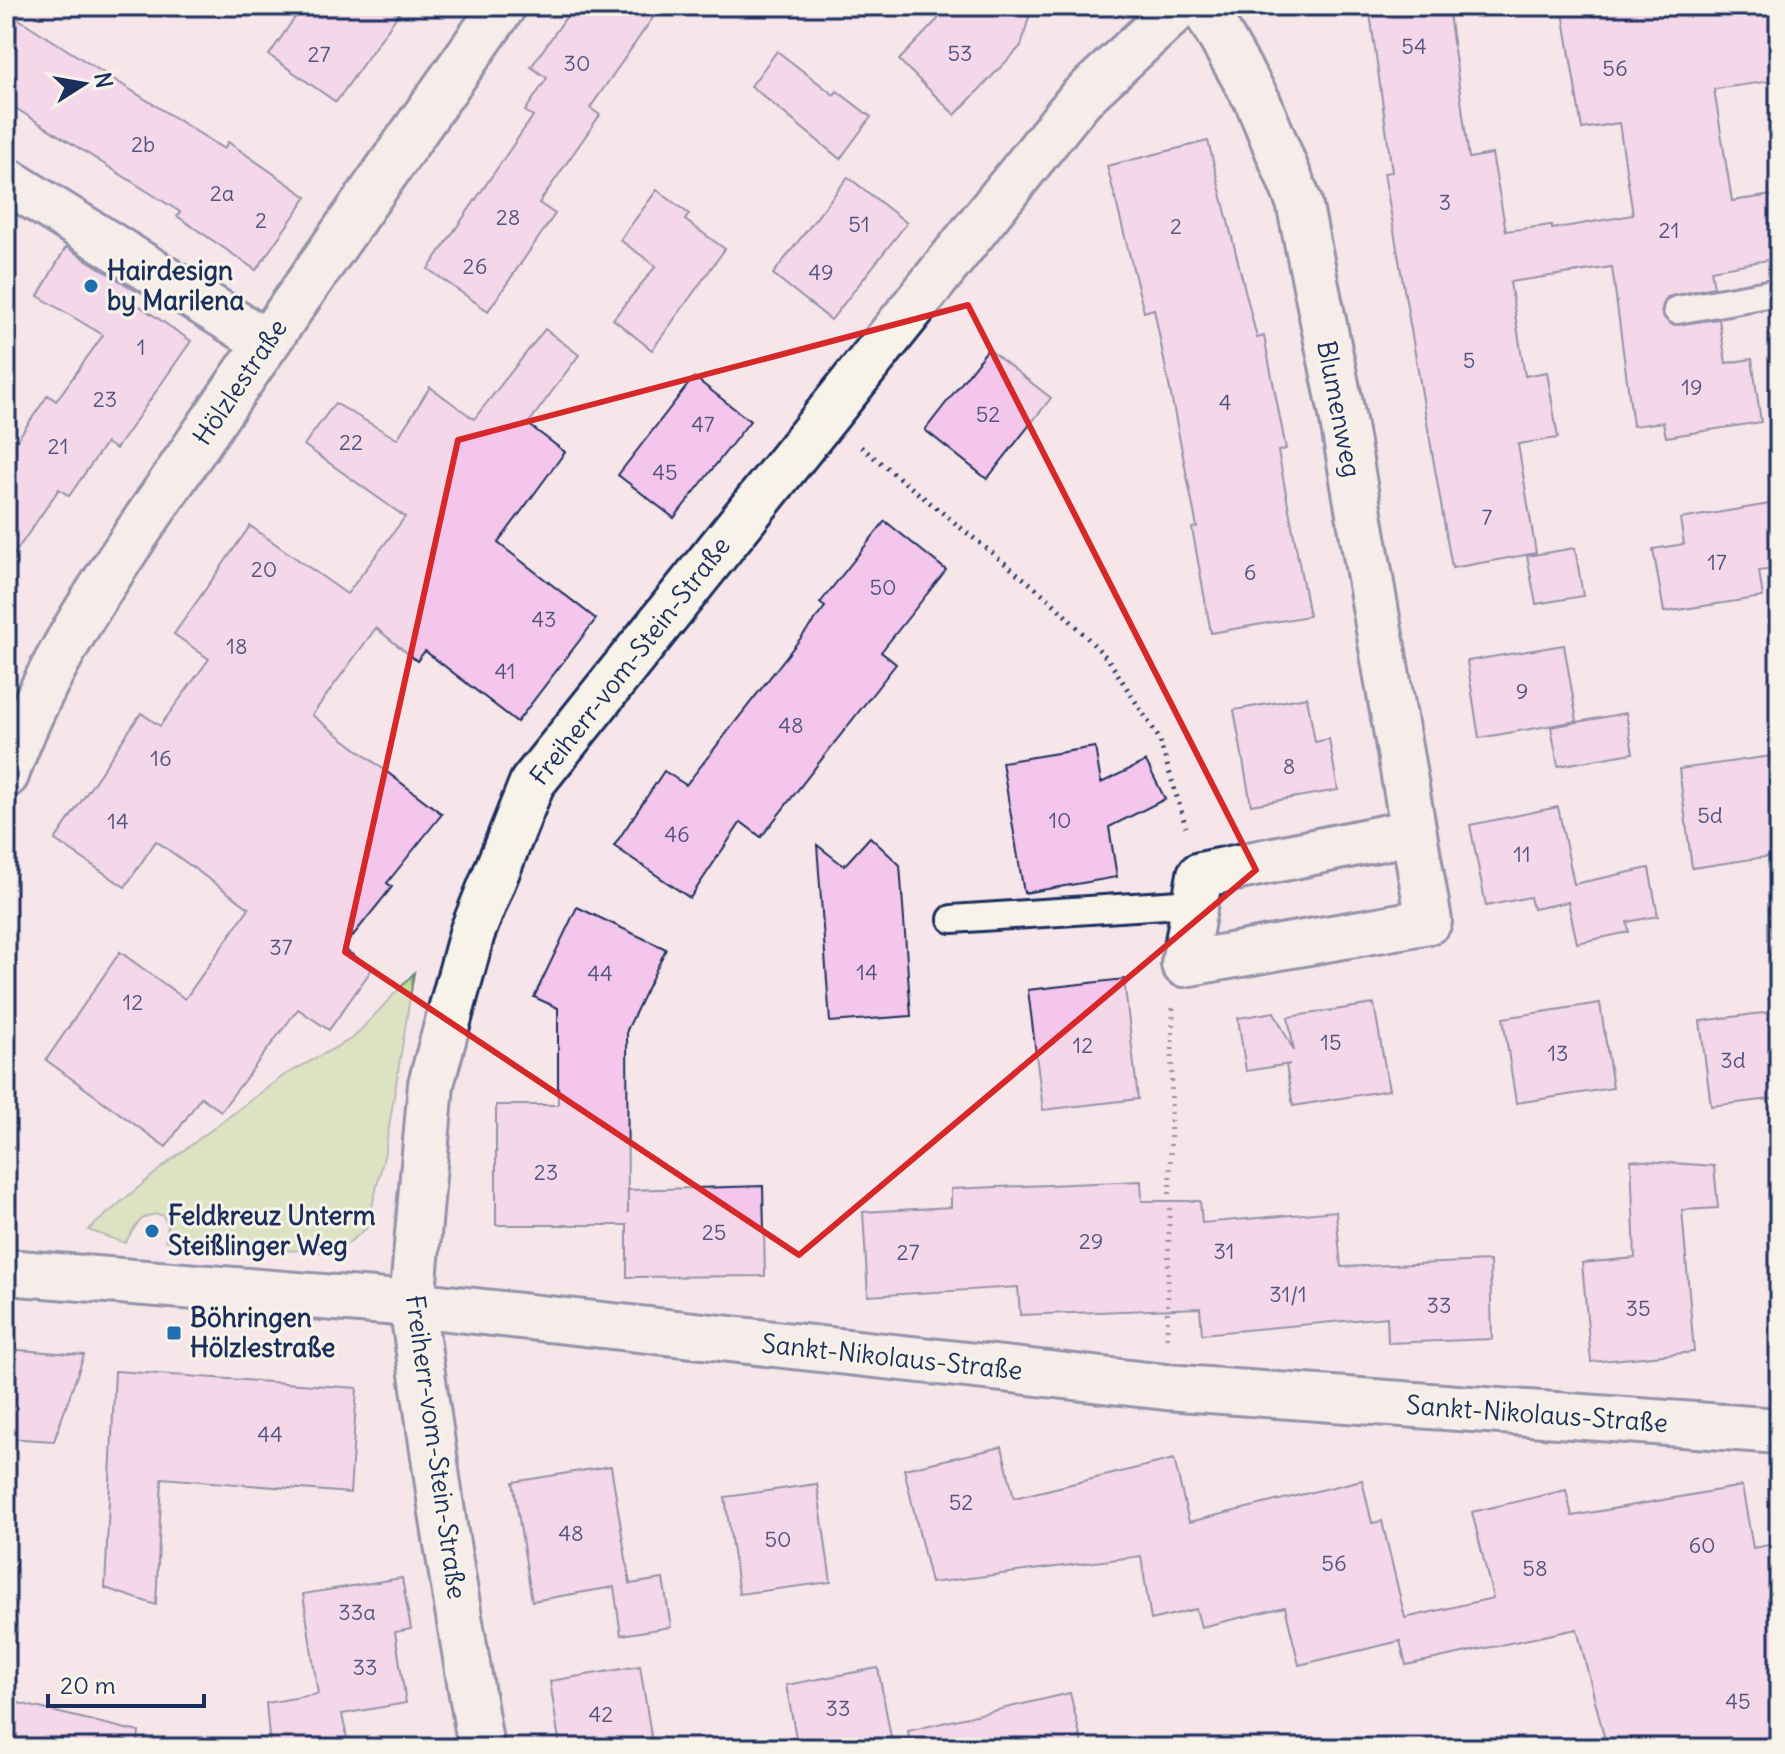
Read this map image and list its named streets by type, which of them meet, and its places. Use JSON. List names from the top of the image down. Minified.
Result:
{"streets":{"street":["Hölzlestraße","Blumenweg","Freiherr-vom-Stein-Straße","Sankt-Nikolaus-Straße"]},"crossings":[["Freiherr-vom-Stein-Straße","Sankt-Nikolaus-Straße"]],"places":{"other":["Hairdesign by Marilena","Feldkreuz Unterm Steißlinger Weg"],"transit":["Böhringen Hölzlestraße"]},"house_numbers":["54","53","27","30","56","2b","2a","3","28","2","51","2","21","26","49","1","5","19","23","4","52","47","22","21","45","7","17","20","6","50","43","18","41","9","48","16","8","5d","10","14","46","11","37","14","44","12","15","12","13","3d","23","25","29","31","27","31/1","33","35","44","52","48","50","60","56","58","33a","33","45","33","42"],"scale_bar":"20 m","north":"right"}
